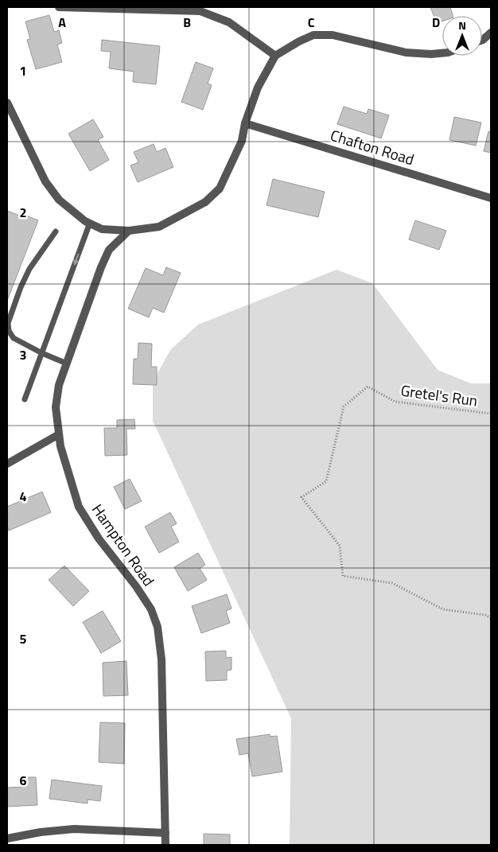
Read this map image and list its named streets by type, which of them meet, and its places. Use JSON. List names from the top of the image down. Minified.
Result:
{"streets":{"street":["Chafton Road","Hampton Road"],"path":["Gretel's Run"]},"north":"top","grid":{"columns":["A","B","C","D"],"rows":["1","2","3","4","5","6"]}}
